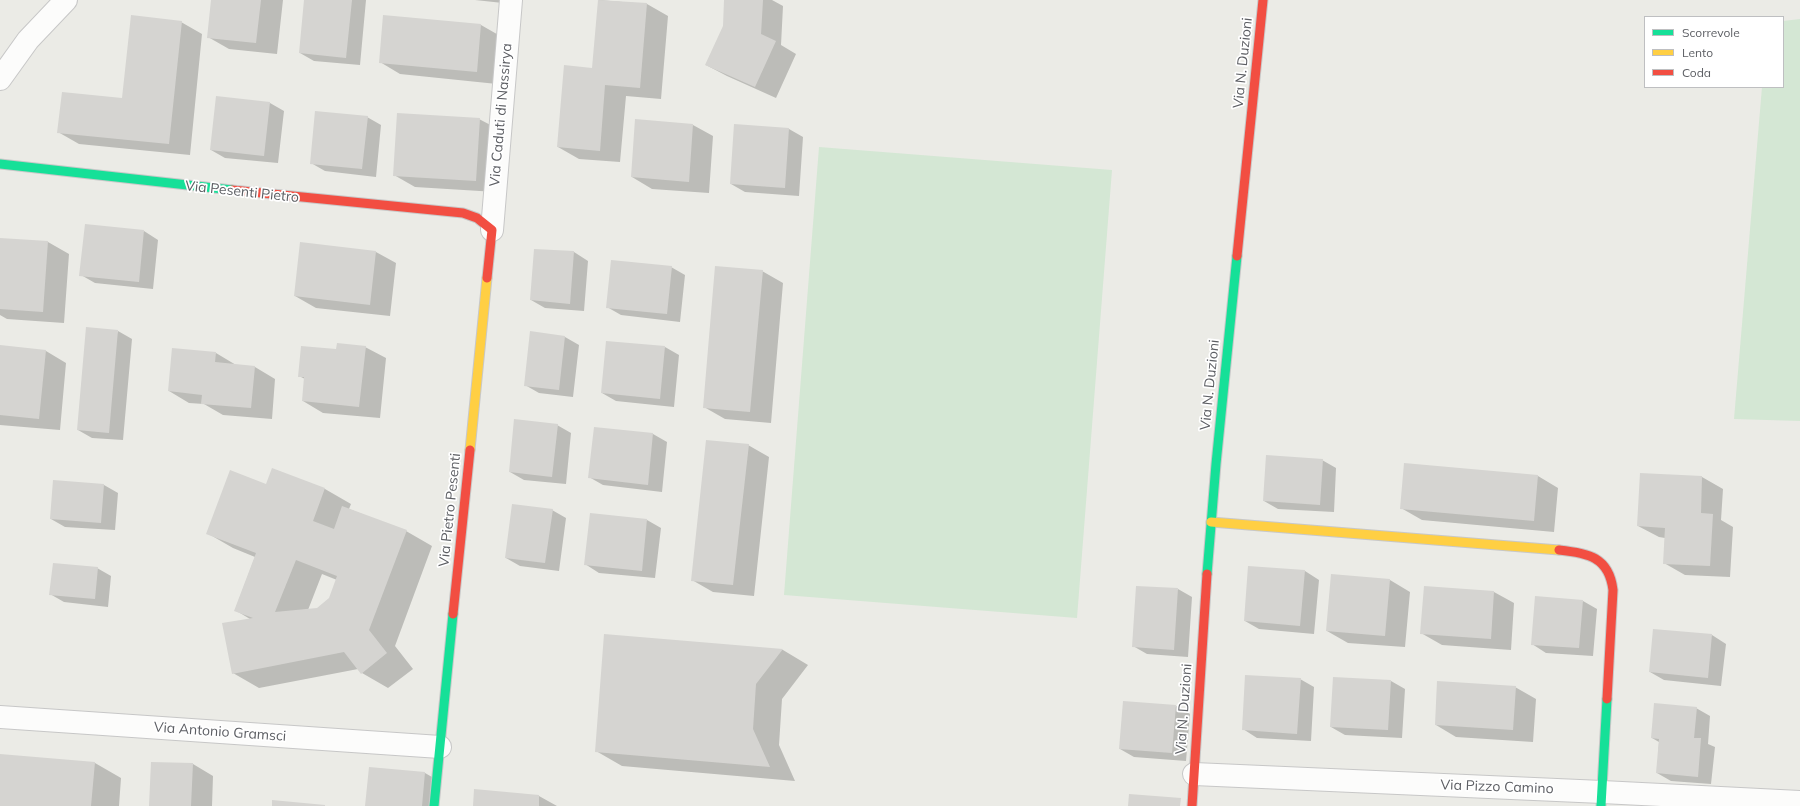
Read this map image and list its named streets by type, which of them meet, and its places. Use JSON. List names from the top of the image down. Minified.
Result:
{"streets":{"street":["Via N. Duzioni","Via Caduti di Nassirya","Via Pesenti Pietro","Via Pietro Pesenti","Via Antonio Gramsci","Via Pizzo Camino"]},"crossings":[["Via N. Duzioni","Via Pizzo Camino"],["Via Caduti di Nassirya","Via Pesenti Pietro"],["Via Caduti di Nassirya","Via Pietro Pesenti"],["Via Pesenti Pietro","Via Pietro Pesenti"],["Via Pietro Pesenti","Via Antonio Gramsci"]],"legend":["Scorrevole","Lento","Coda"]}
